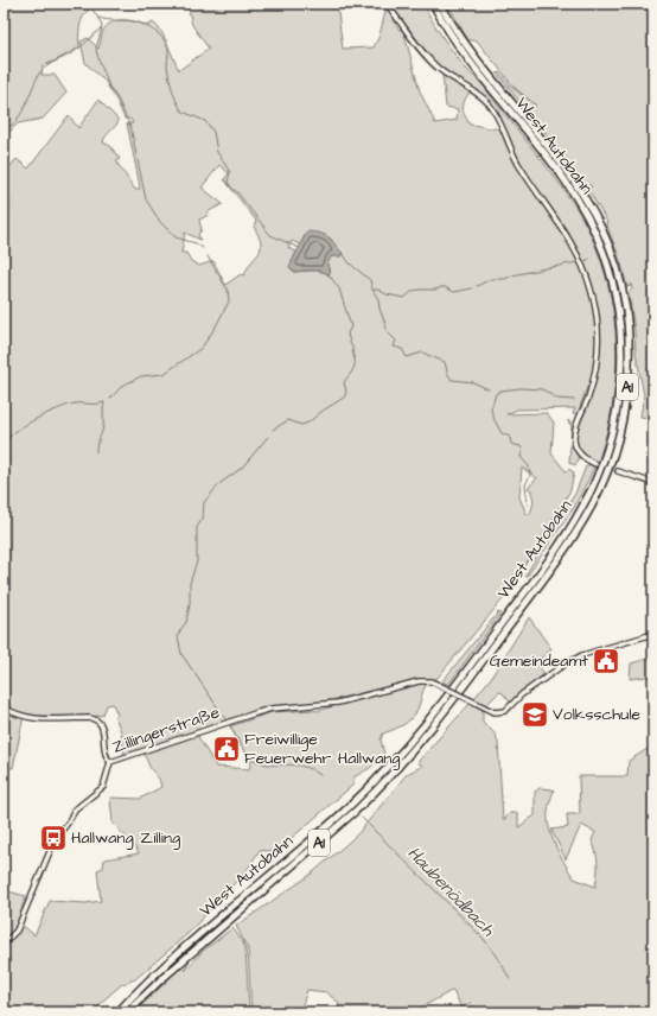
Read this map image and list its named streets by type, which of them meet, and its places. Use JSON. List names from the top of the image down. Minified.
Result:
{"streets":{"highway":["West Autobahn","A1"],"street":["Zillingerstraße"]},"water":["Haubenödbach"],"places":{"public building":["Gemeindeamt","Freiwillige Feuerwehr Hallwang"],"school or university":["Volksschule"],"bus stop":["Hallwang Zilling"]}}
